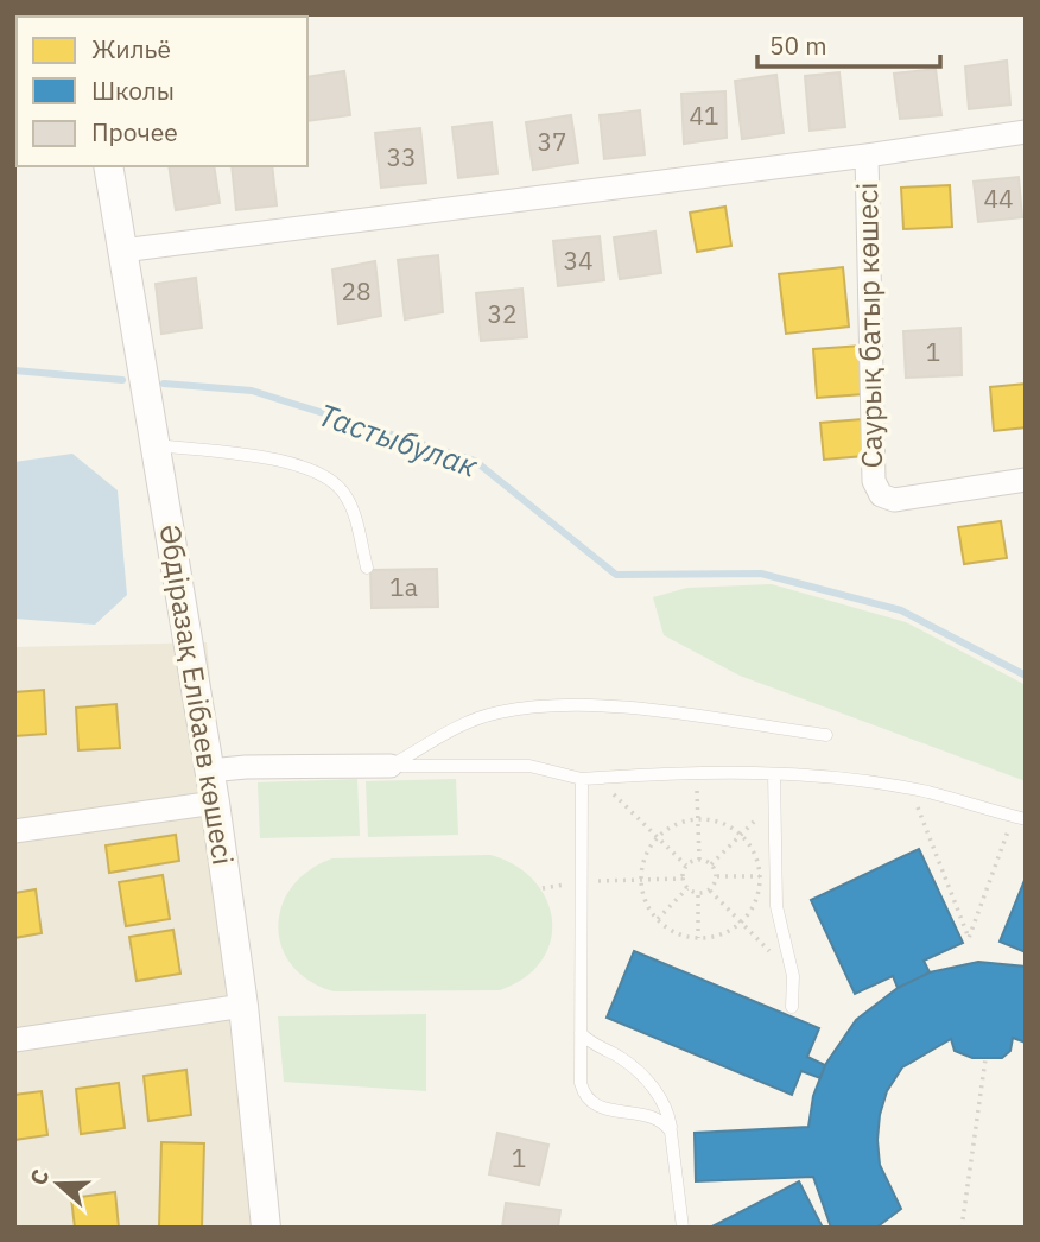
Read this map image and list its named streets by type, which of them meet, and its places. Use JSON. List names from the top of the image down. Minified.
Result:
{"streets":{"street":["Саурық батыр көшесі","Әбдіразақ Елібаев көшесі"]},"water":["Тастыбулак"],"house_numbers":["41","37","33","44","34","28","32","1","1а","1"],"legend":["Жильё","Школы","Прочее"],"scale_bar":"50 m","north":"left"}
